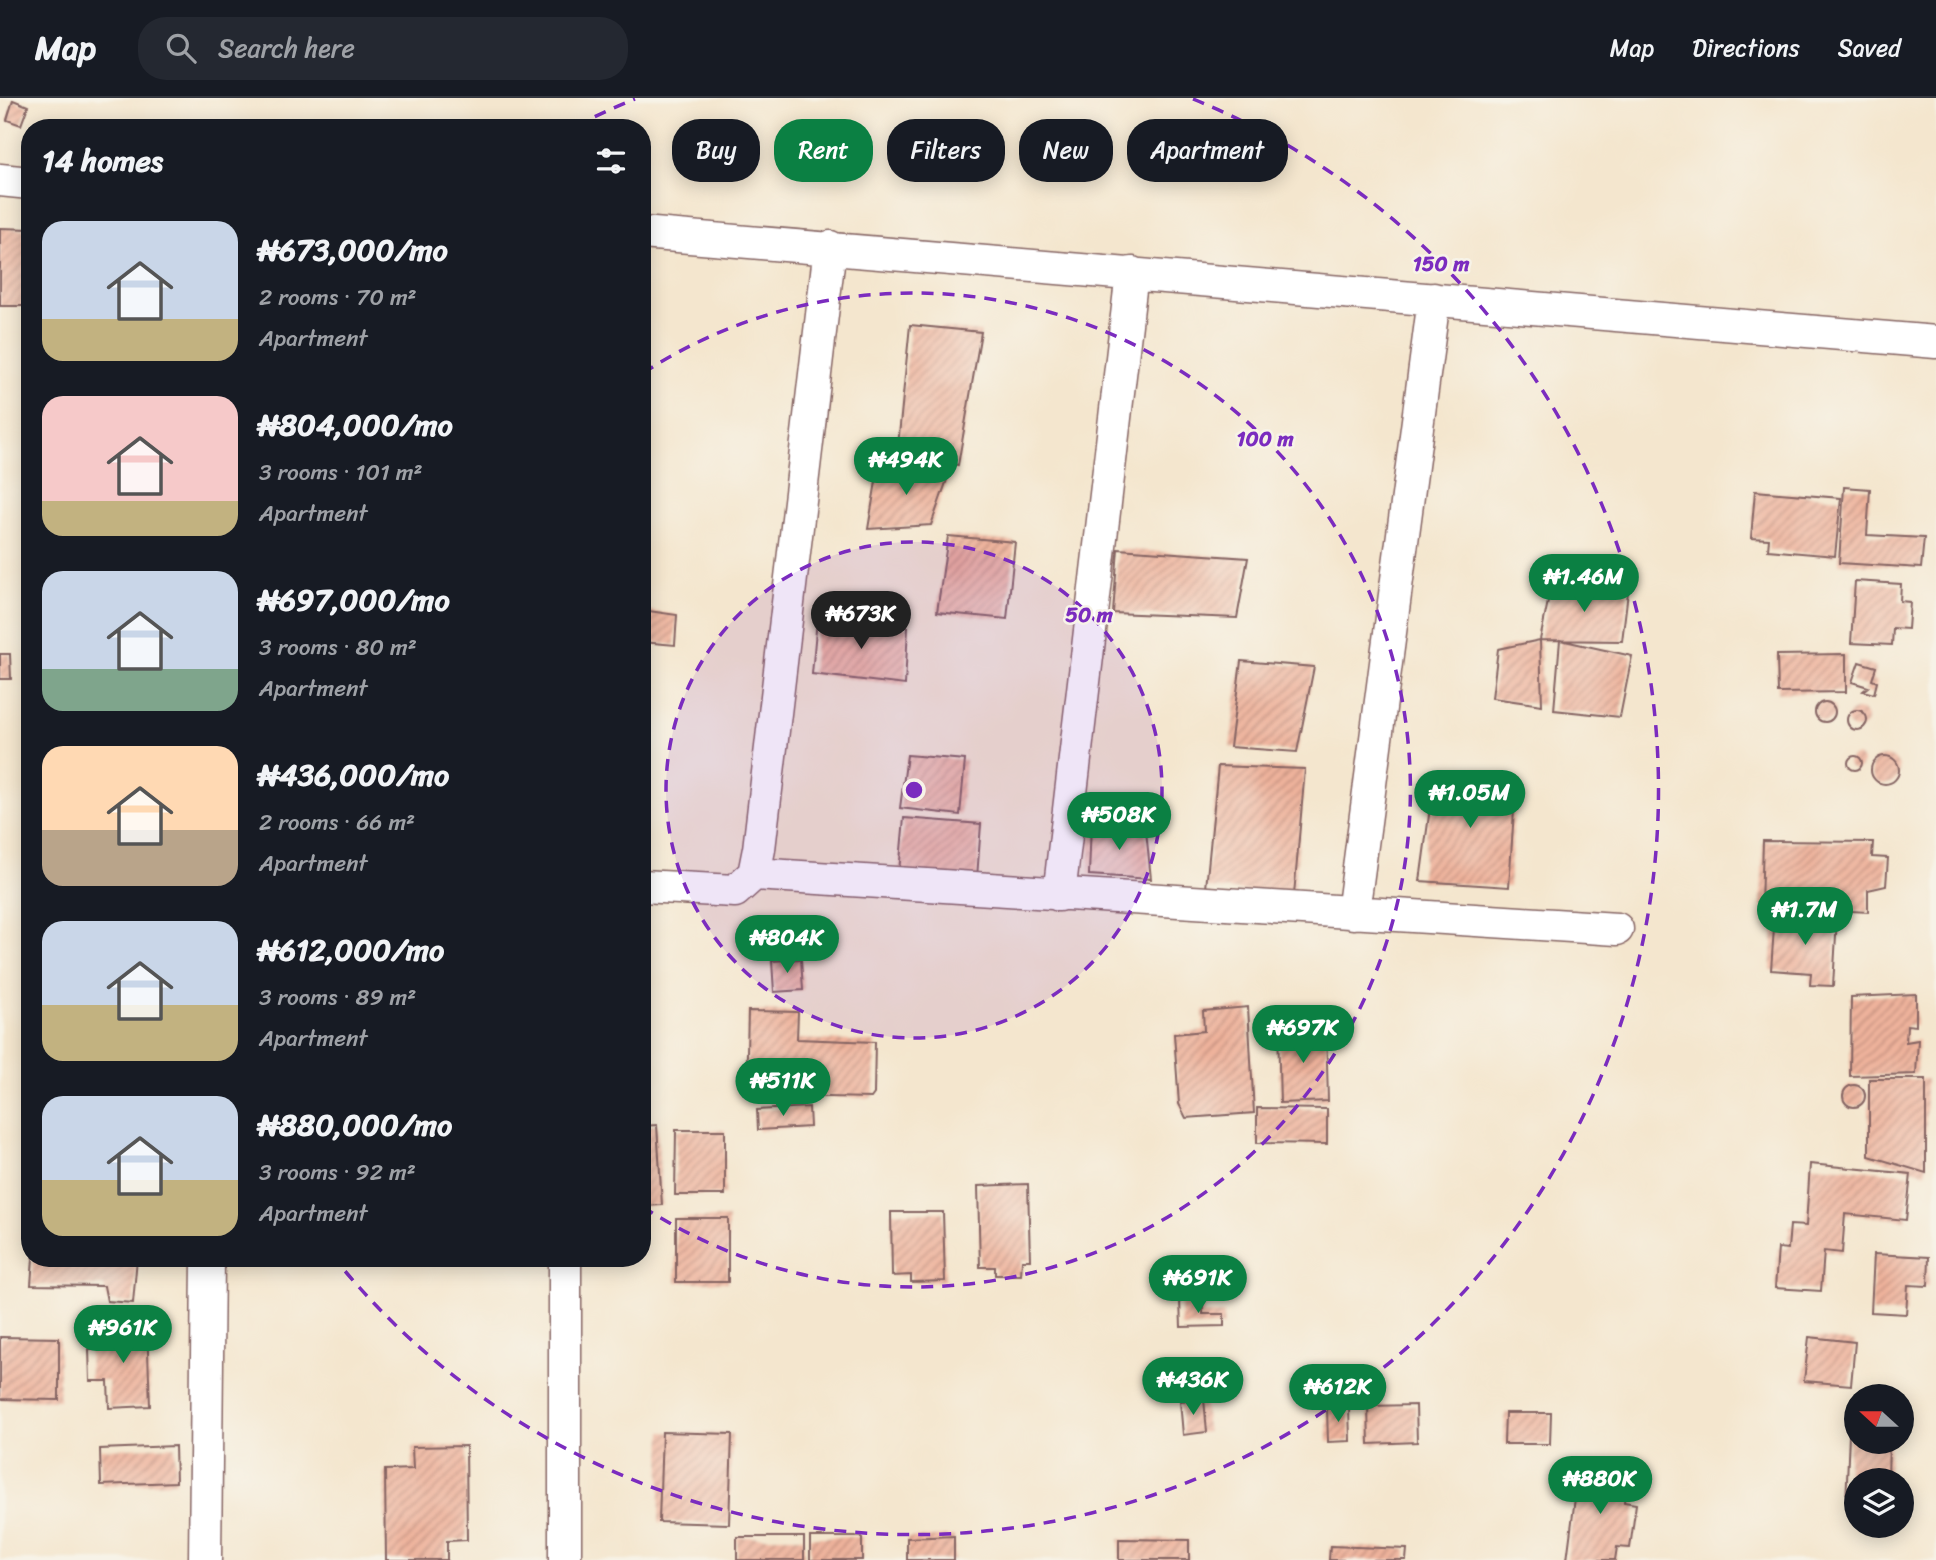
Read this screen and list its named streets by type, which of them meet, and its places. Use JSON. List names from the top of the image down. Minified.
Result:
{"north":"left","page":{"header":"Map","search":"Search here","nav":["Map","Directions","Saved"],"chip":["Buy","Rent","Filters","New","Apartment"],"heading":"14 homes","list":[{"name":"₦673,000/mo","note":"2 rooms · 70 m² · Apartment"},{"name":"₦804,000/mo","note":"3 rooms · 101 m² · Apartment"},{"name":"₦697,000/mo","note":"3 rooms · 80 m² · Apartment"},{"name":"₦436,000/mo","note":"2 rooms · 66 m² · Apartment"},{"name":"₦612,000/mo","note":"3 rooms · 89 m² · Apartment"},{"name":"₦880,000/mo","note":"3 rooms · 92 m² · Apartment"}],"price":["₦494K","₦1.46M","₦673K","₦1.05M","₦508K","₦1.7M","₦804K","₦697K","₦511K","₦691K","₦961K","₦436K","₦612K","₦880K"]},"rings":["150 m","100 m","50 m"]}
